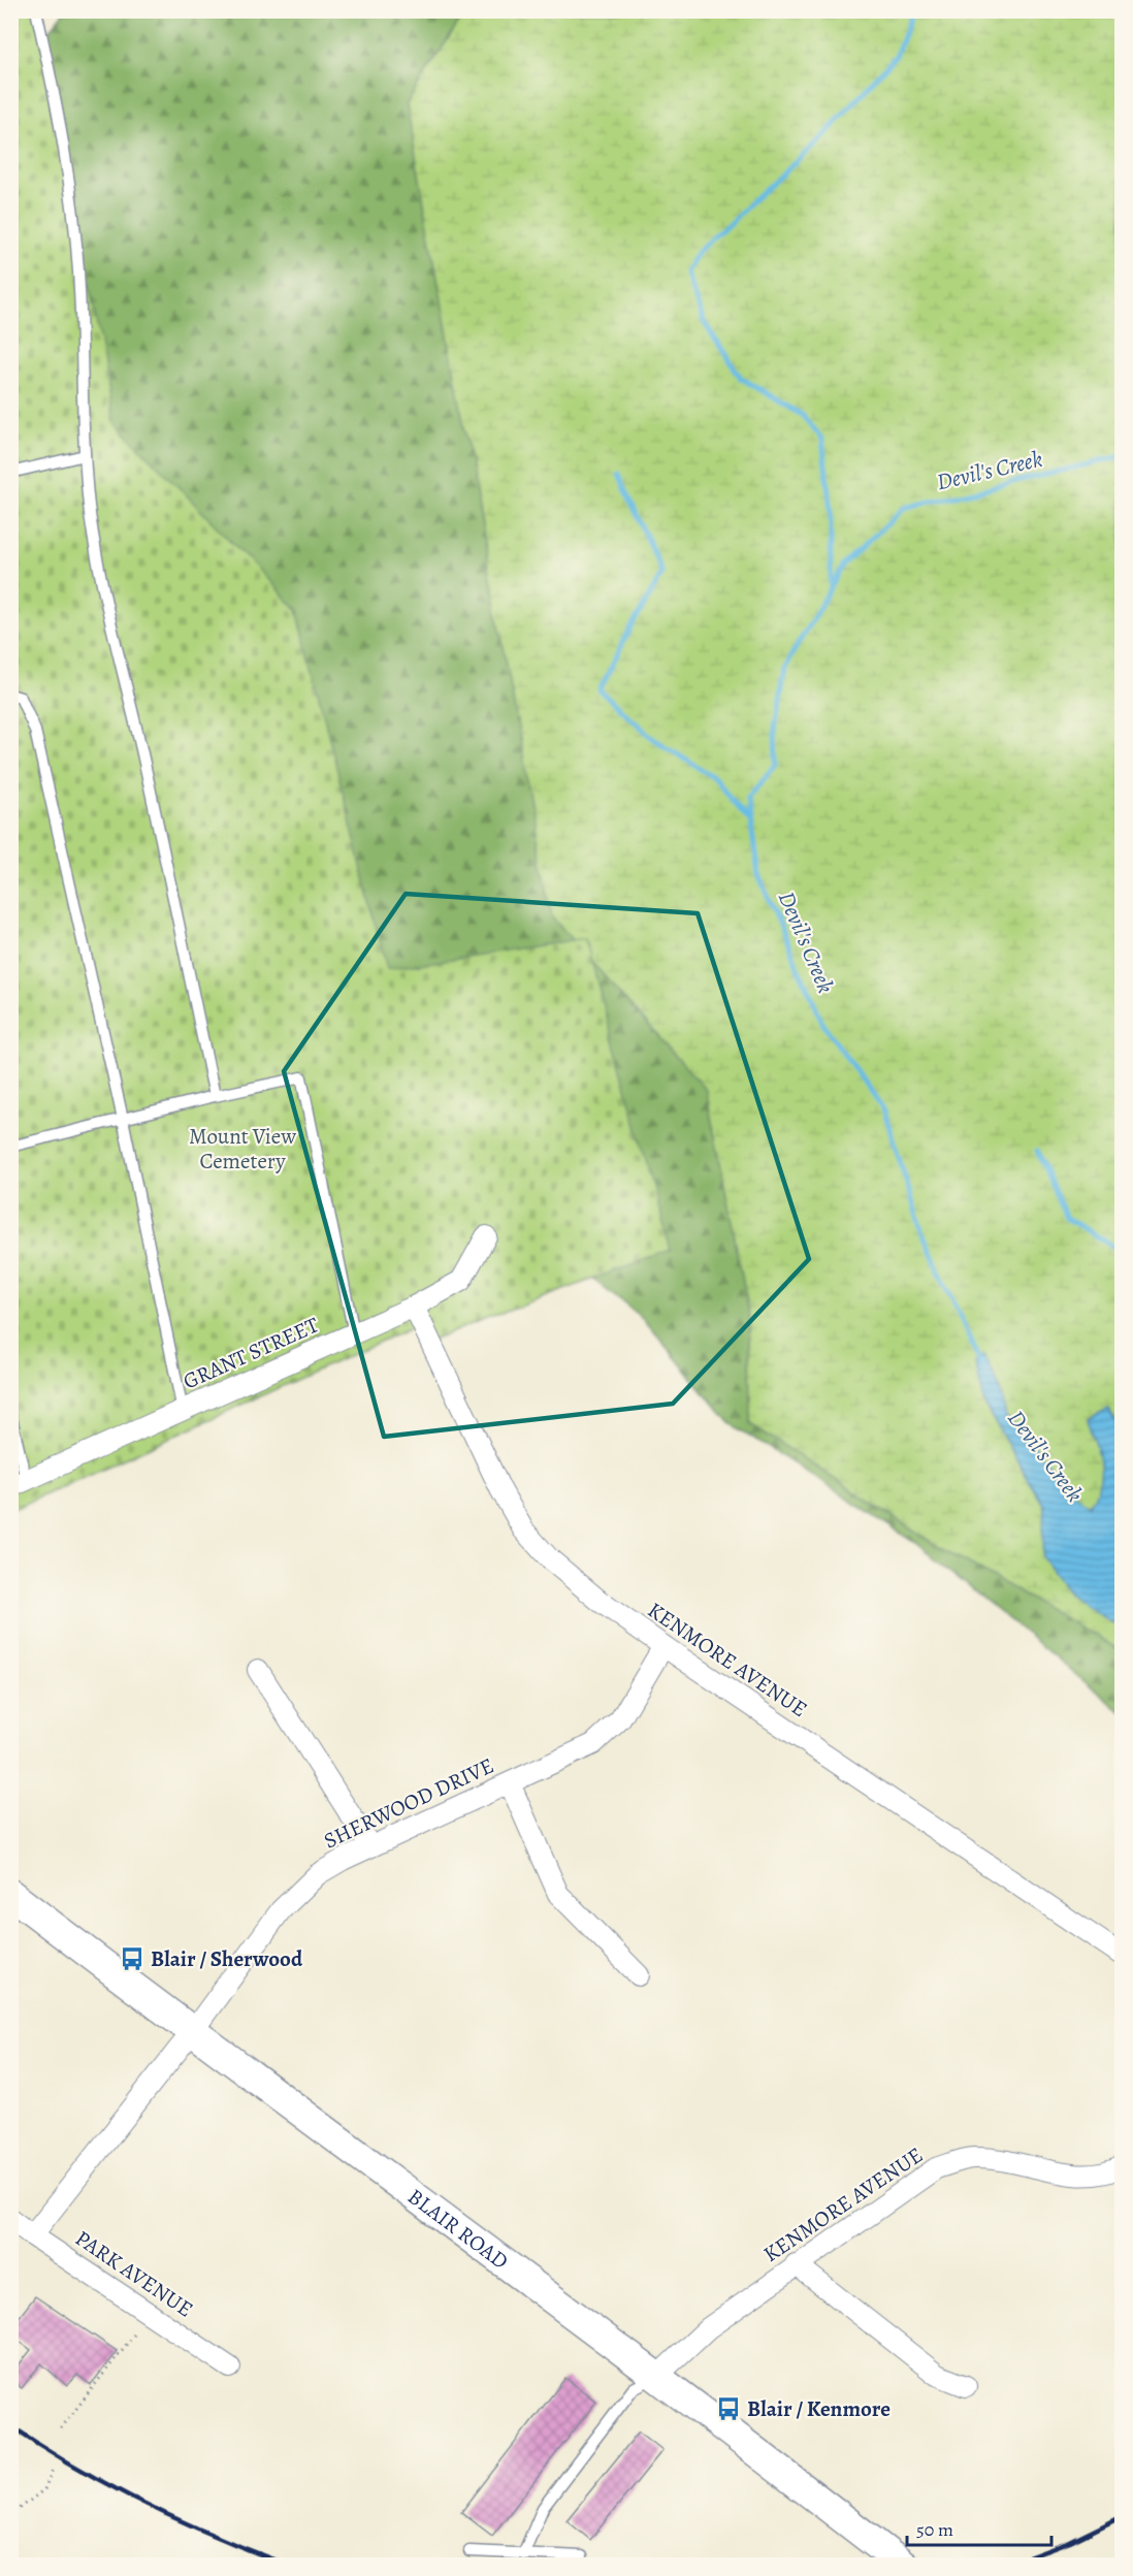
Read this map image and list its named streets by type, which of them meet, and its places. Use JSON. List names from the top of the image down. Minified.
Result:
{"streets":{"street":["GRANT STREET","KENMORE AVENUE","SHERWOOD DRIVE","BLAIR ROAD","PARK AVENUE"]},"crossings":[["GRANT STREET","KENMORE AVENUE"],["KENMORE AVENUE","SHERWOOD DRIVE"],["KENMORE AVENUE","BLAIR ROAD"],["SHERWOOD DRIVE","BLAIR ROAD"],["SHERWOOD DRIVE","PARK AVENUE"]],"water":["Devil's Creek"],"parks":["Mount View Cemetery"],"places":{"bus stop":["Blair / Sherwood","Blair / Kenmore"]},"scale_bar":"50 m"}
